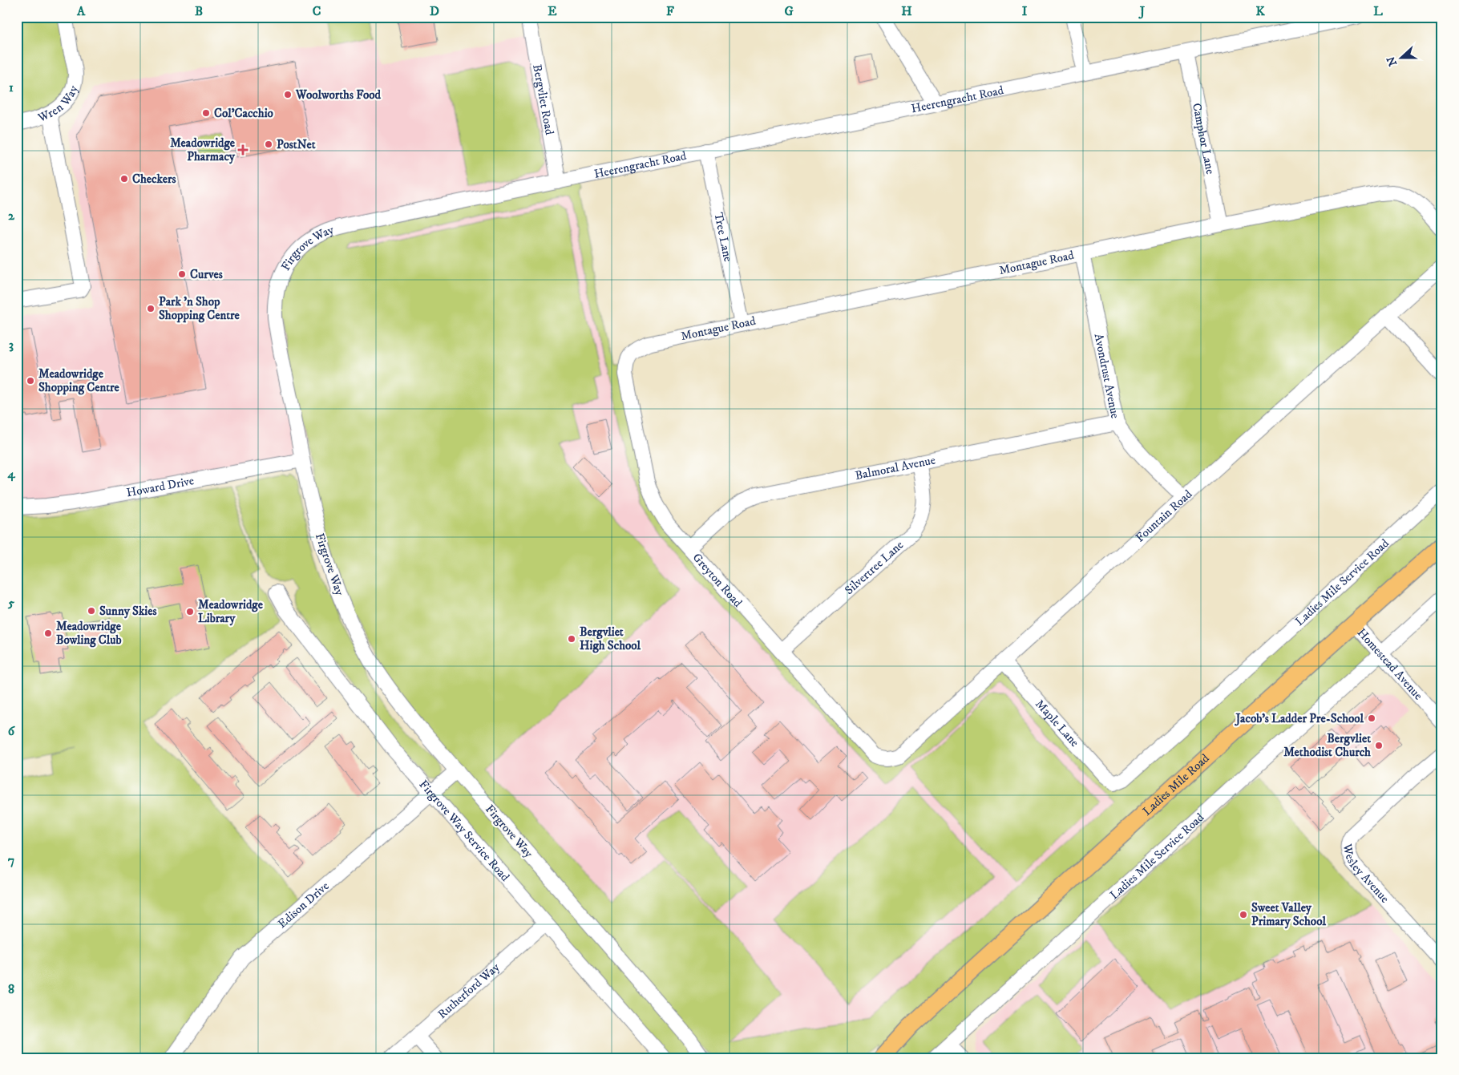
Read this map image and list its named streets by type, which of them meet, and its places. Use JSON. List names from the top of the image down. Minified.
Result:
{"streets":{"main road":["Ladies Mile Road"],"street":["Heerengracht Road","Bergvliet Road","Wren Way","Camphor Lane","Tree Lane","Firgrove Way","Montague Road","Avondrust Avenue","Balmoral Avenue","Howard Drive","Fountain Road","Silvertree Lane","Greyton Road","Ladies Mile Service Road","Homestead Avenue","Maple Lane","Firgrove Way Service Road","Wesley Avenue","Edison Drive","Rutherford Way"]},"crossings":[["Heerengracht Road","Bergvliet Road"],["Heerengracht Road","Camphor Lane"],["Heerengracht Road","Tree Lane"],["Heerengracht Road","Firgrove Way"],["Bergvliet Road","Firgrove Way"],["Camphor Lane","Montague Road"],["Tree Lane","Montague Road"],["Firgrove Way","Howard Drive"],["Firgrove Way","Edison Drive"],["Montague Road","Avondrust Avenue"],["Montague Road","Greyton Road"],["Avondrust Avenue","Balmoral Avenue"],["Avondrust Avenue","Fountain Road"],["Balmoral Avenue","Silvertree Lane"],["Balmoral Avenue","Greyton Road"],["Fountain Road","Greyton Road"],["Fountain Road","Maple Lane"],["Silvertree Lane","Greyton Road"],["Ladies Mile Service Road","Homestead Avenue"],["Ladies Mile Service Road","Maple Lane"],["Homestead Avenue","Ladies Mile Road"],["Firgrove Way Service Road","Edison Drive"],["Firgrove Way Service Road","Rutherford Way"]],"places":{"other":["Woolworths Food","Col'Cacchio","PostNet","Checkers","Curves","Park 'n Shop Shopping Centre","Meadowridge Shopping Centre","Sunny Skies","Meadowridge Library","Meadowridge Bowling Club","Bergvliet High School","Jacob's Ladder Pre-School","Bergvliet Methodist Church","Sweet Valley Primary School"],"health":["Meadowridge Pharmacy"]},"north":"left","grid":{"columns":["A","B","C","D","E","F","G","H","I","J","K","L"],"rows":["1","2","3","4","5","6","7","8"]}}
